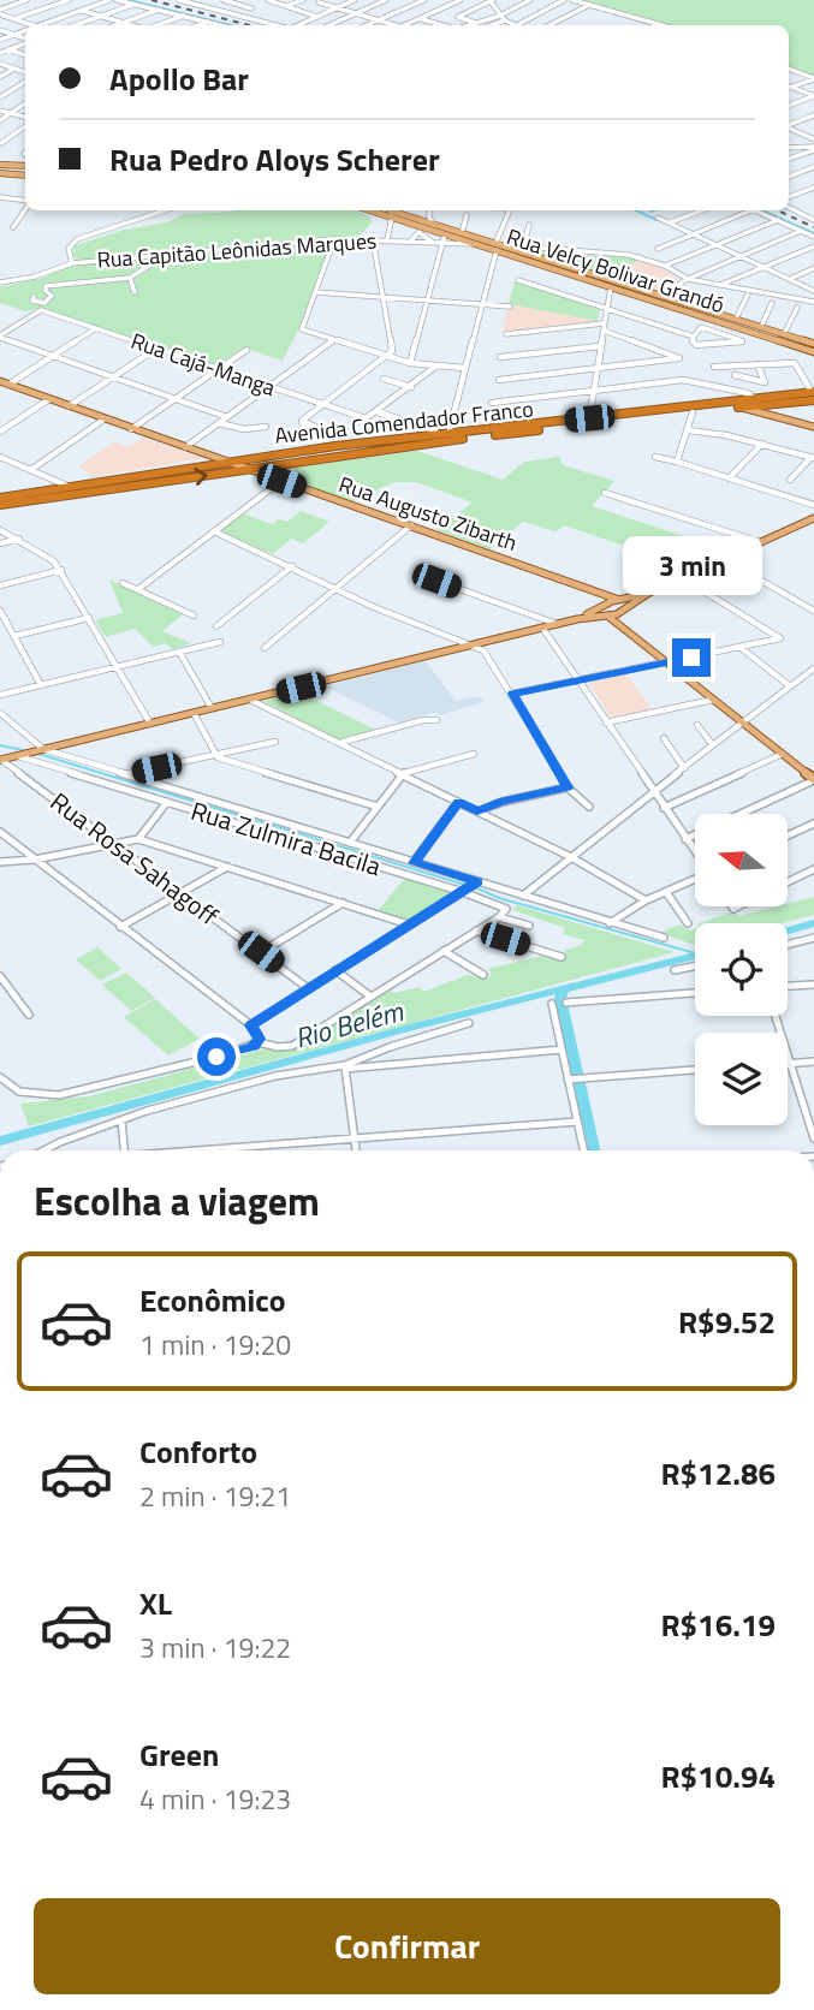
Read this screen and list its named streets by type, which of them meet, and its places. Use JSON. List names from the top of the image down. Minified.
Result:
{"streets":{"highway":["Avenida Comendador Franco"],"main road":["Rua Velcy Bolivar Grandó","Rua Augusto Zibarth"],"street":["Rua Capitão Leônidas Marques","Rua Cajá-Manga","Rua Zulmira Bacila","Rua Rosa Sahagoff"]},"crossings":[["Rua Capitão Leônidas Marques","Rua Velcy Bolivar Grandó"],["Avenida Comendador Franco","Rua Augusto Zibarth"]],"water":["Rio Belém"],"north":"left","page":{"banner":["Apollo Bar","Rua Pedro Aloys Scherer"],"bubble":"3 min","heading":"Escolha a viagem","list":[{"name":"Econômico","note":"1 min · 19:20","value":"R$9.52"},{"name":"Conforto","note":"2 min · 19:21","value":"R$12.86"},{"name":"XL","note":"3 min · 19:22","value":"R$16.19"},{"name":"Green","note":"4 min · 19:23","value":"R$10.94"}],"buttons":"Confirmar"}}
